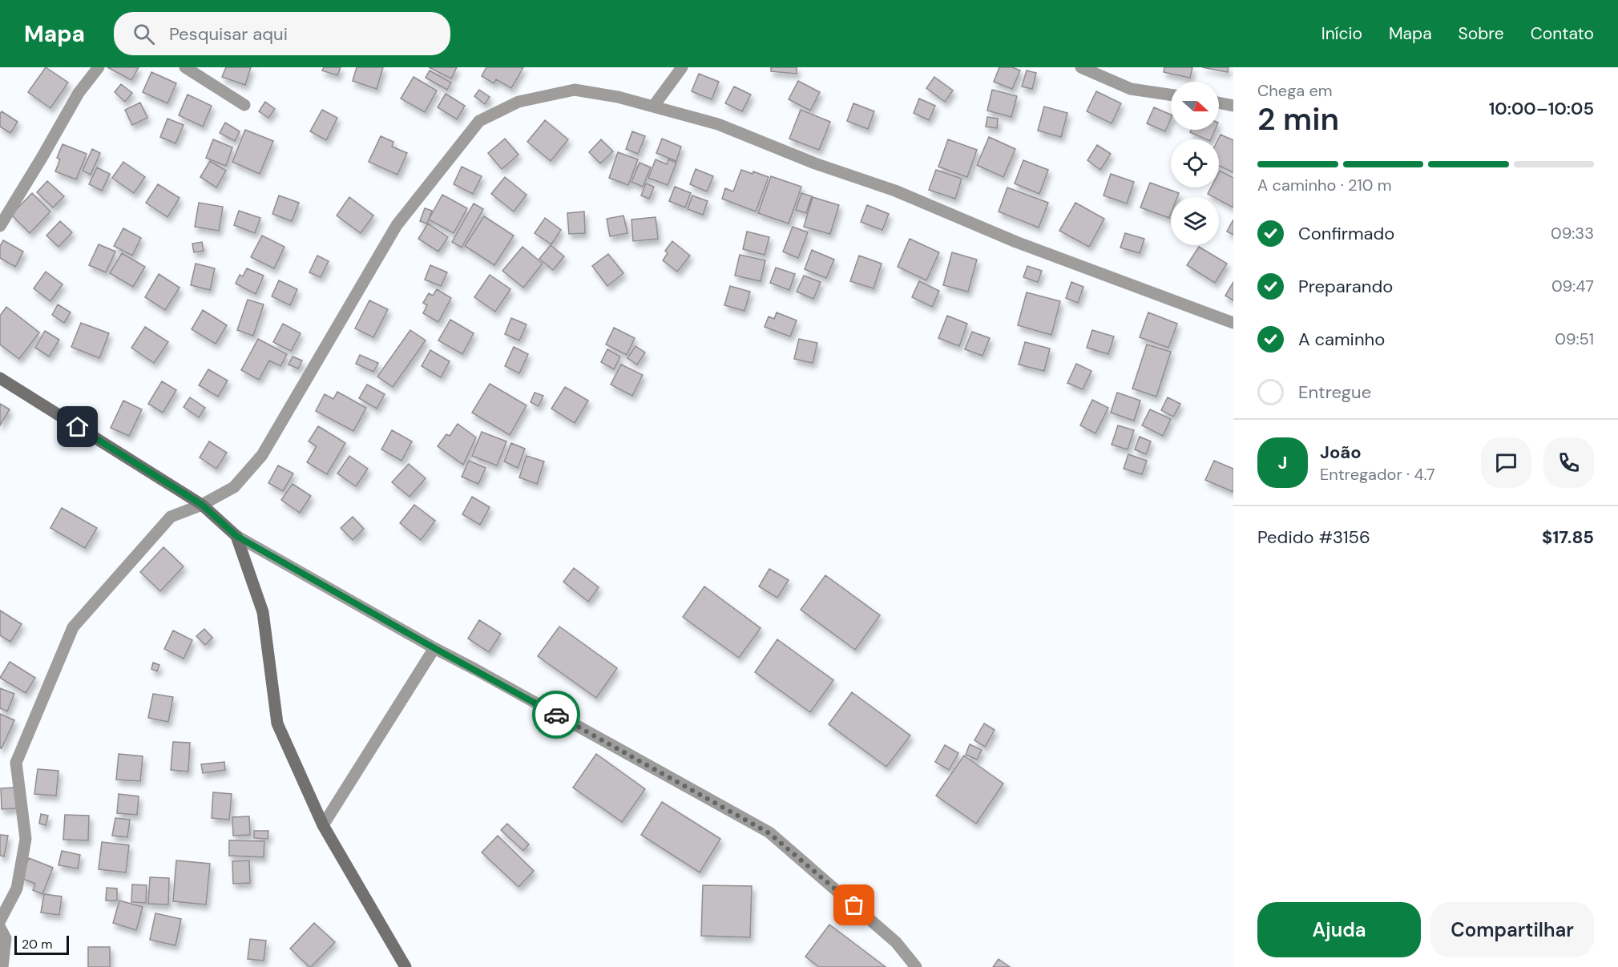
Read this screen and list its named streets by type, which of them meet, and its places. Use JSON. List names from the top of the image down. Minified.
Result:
{"scale_bar":"20 m","north":"right","page":{"header":"Mapa","search":"Pesquisar aqui","nav":["Início","Mapa","Sobre","Contato"],"heading":["2 min","Chega em","10:00–10:05"],"panel":["João","Entregador · 4.7","Pedido #3156","$17.85"],"bar":"A caminho · 210 m","list":[["Confirmado","09:33"],["Preparando","09:47"],["A caminho","09:51"],"Entregue"],"round":"J","buttons":["Ajuda","Compartilhar"],"scale":"20 m"}}
